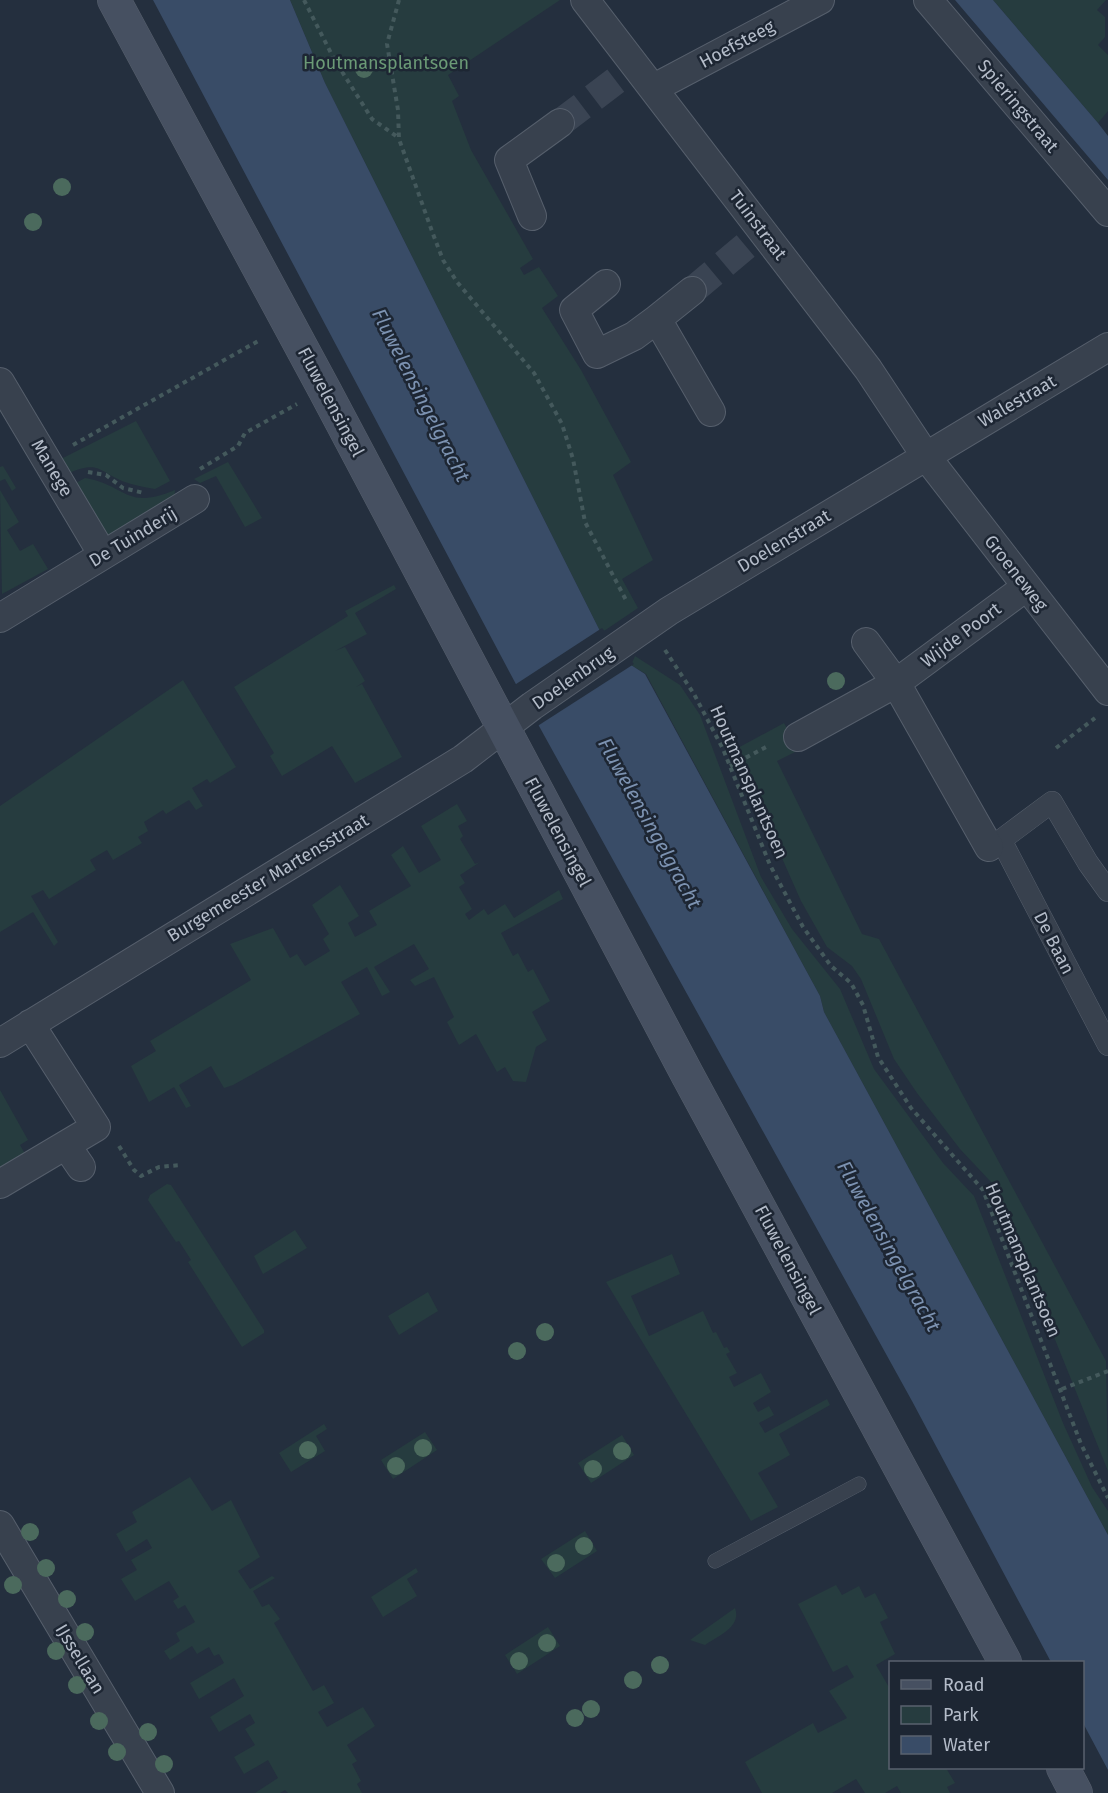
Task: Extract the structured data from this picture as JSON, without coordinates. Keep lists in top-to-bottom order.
{
  "streets": {
    "main road": ["Fluwelensingel"],
    "street": [
      "Hoefsteeg",
      "Spieringstraat",
      "Tuinstraat",
      "Walestraat",
      "Manege",
      "De Tuinderij",
      "Doelenstraat",
      "Groeneweg",
      "Wijde Poort",
      "Doelenbrug",
      "Burgemeester Martensstraat",
      "De Baan",
      "IJssellaan"
    ],
    "path": ["Houtmansplantsoen"]
  },
  "crossings": [
    ["Hoefsteeg", "Tuinstraat"],
    ["Tuinstraat", "Walestraat"],
    ["Tuinstraat", "Doelenstraat"],
    ["Tuinstraat", "Groeneweg"],
    ["Walestraat", "Doelenstraat"],
    ["Walestraat", "Groeneweg"],
    ["Fluwelensingel", "De Tuinderij"],
    ["Fluwelensingel", "Doelenbrug"],
    ["Fluwelensingel", "Burgemeester Martensstraat"],
    ["Manege", "De Tuinderij"],
    ["Doelenstraat", "Groeneweg"],
    ["Doelenstraat", "Doelenbrug"],
    ["Doelenstraat", "Houtmansplantsoen"],
    ["Groeneweg", "Wijde Poort"],
    ["Wijde Poort", "De Baan"],
    ["Doelenbrug", "Houtmansplantsoen"],
    ["Doelenbrug", "Burgemeester Martensstraat"]
  ],
  "water": ["Fluwelensingelgracht"],
  "parks": ["Houtmansplantsoen"],
  "legend": ["Road", "Park", "Water"]
}
